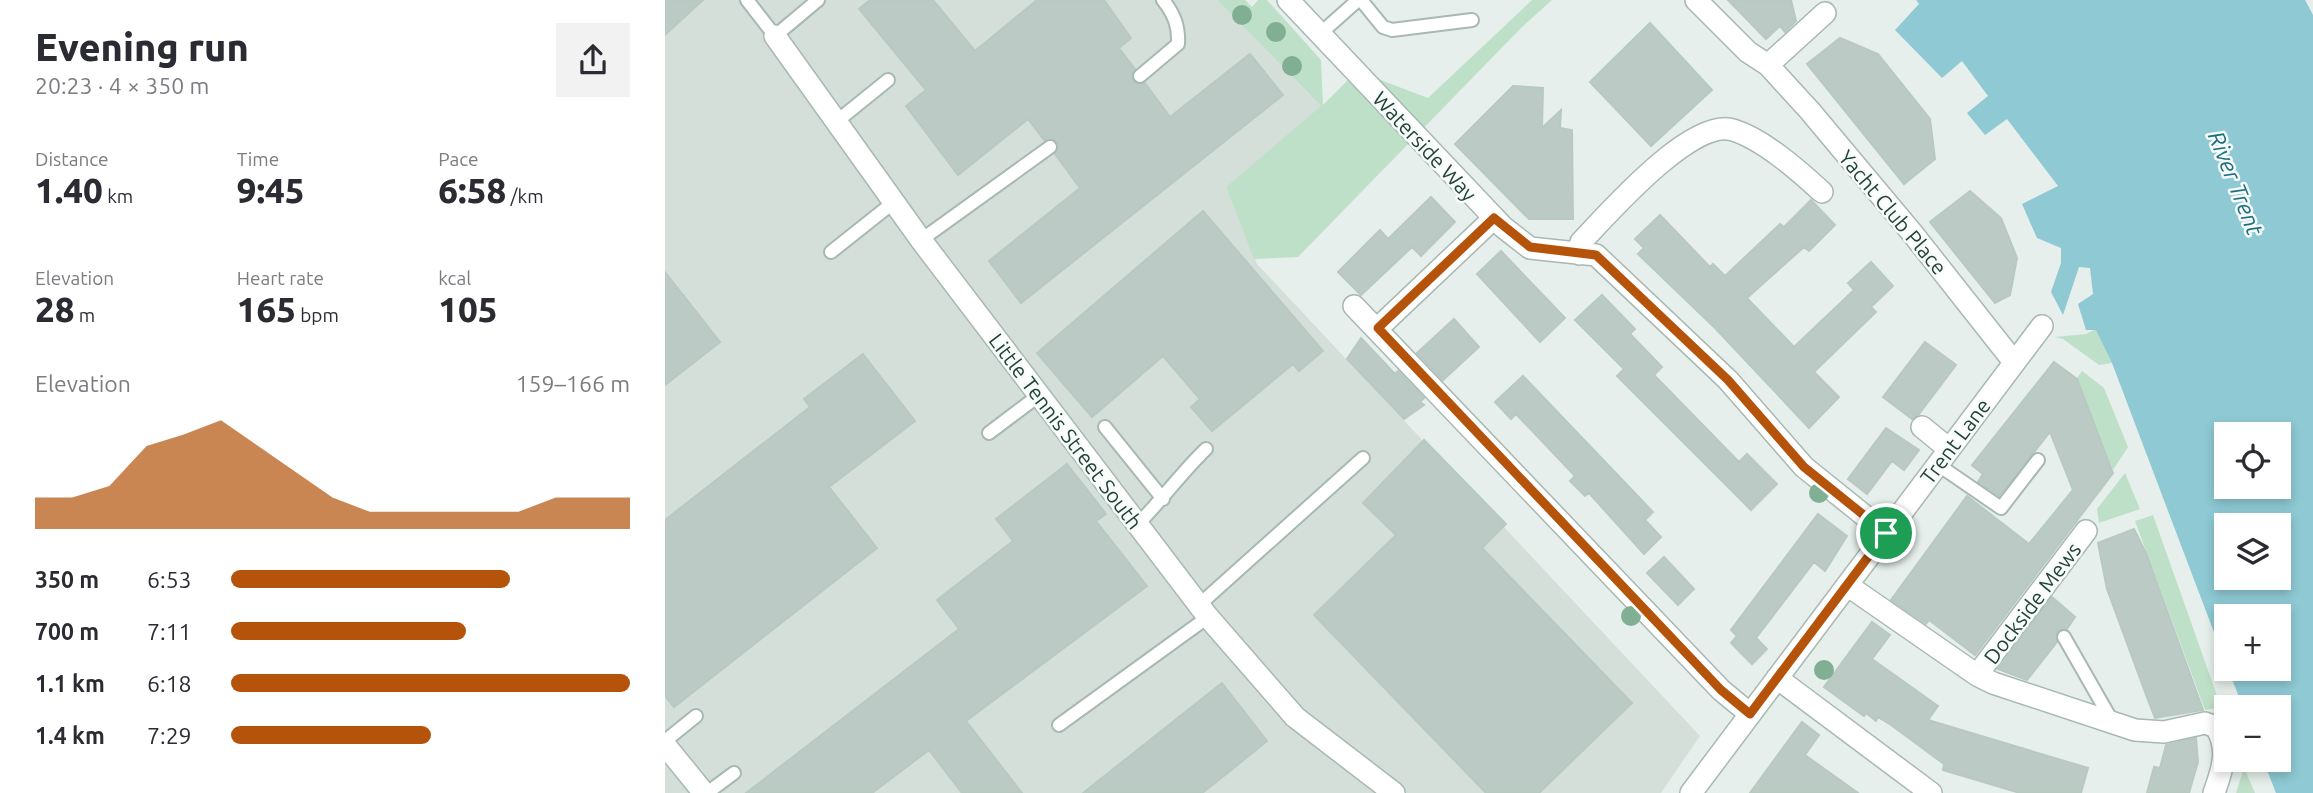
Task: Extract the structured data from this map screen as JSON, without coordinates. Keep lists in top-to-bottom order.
{
  "streets": {
    "street": [
      "Waterside Way",
      "Yacht Club Place",
      "Little Tennis Street South",
      "Trent Lane",
      "Dockside Mews"
    ]
  },
  "crossings": [
    ["Waterside Way", "Trent Lane"],
    ["Yacht Club Place", "Trent Lane"]
  ],
  "water": ["River Trent"],
  "page": {
    "heading": ["Evening run", "20:23 · 4 × 350 m"],
    "stats": [
      ["Distance", "1.40 km"],
      ["Time", "9:45"],
      ["Pace", "6:58 /km"],
      ["Elevation", "28 m"],
      ["Heart rate", "165 bpm"],
      ["kcal", "105"]
    ],
    "chart": ["Elevation", "159–166 m"],
    "map_buttons": ["+", "−"],
    "list": [
      {
        "name": "350 m",
        "note": "6:53"
      },
      {
        "name": "700 m",
        "note": "7:11"
      },
      {
        "name": "1.1 km",
        "note": "6:18"
      },
      {
        "name": "1.4 km",
        "note": "7:29"
      }
    ]
  }
}
